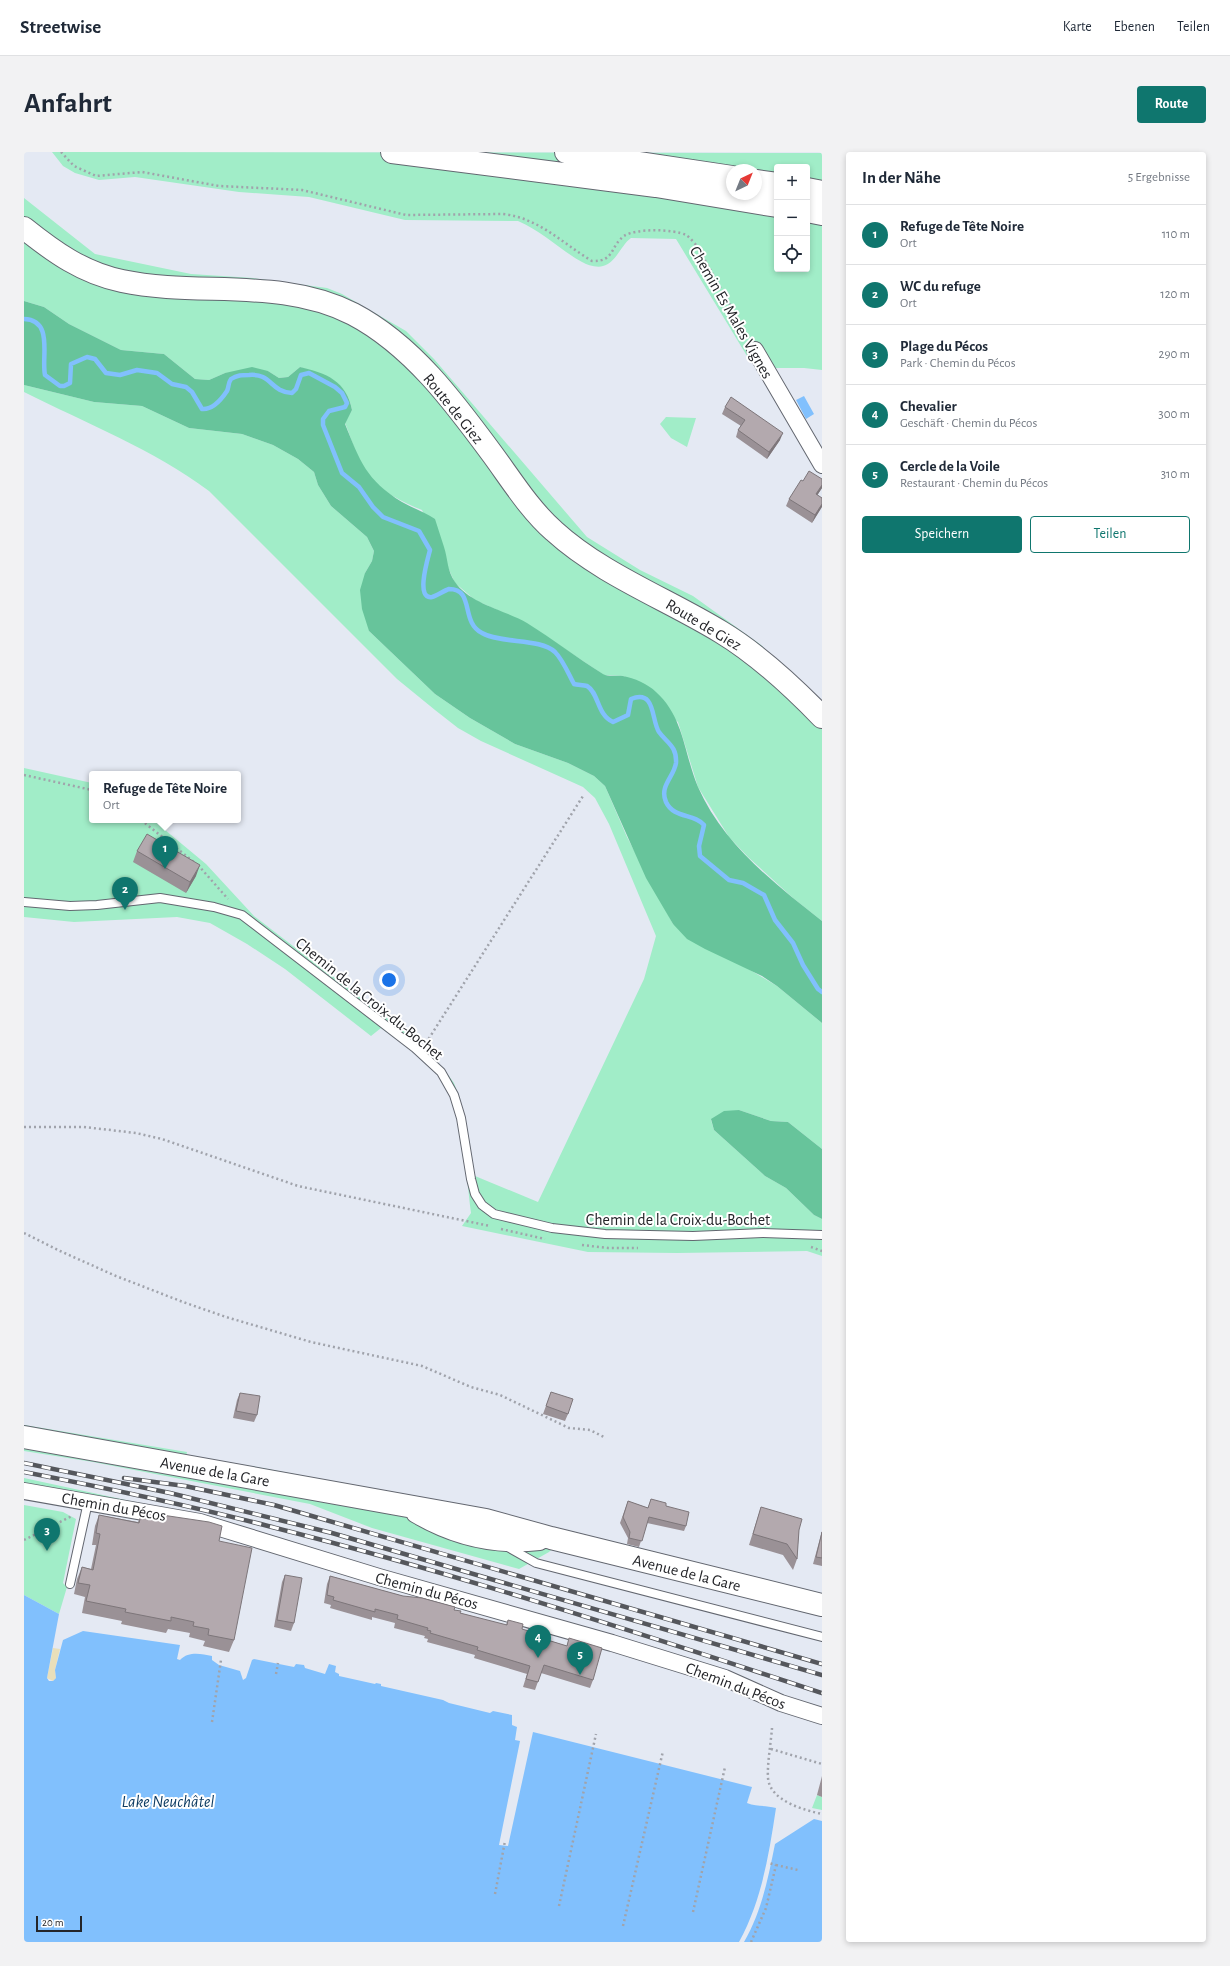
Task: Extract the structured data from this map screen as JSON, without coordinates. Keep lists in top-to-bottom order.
{
  "streets": {
    "main road": ["Route de Giez", "Avenue de la Gare"],
    "street": ["Chemin Es Males Vignes", "Chemin du Pécos"],
    "lane": ["Chemin de la Croix-du-Bochet"]
  },
  "water": ["Lake Neuchâtel"],
  "scale_bar": "20 m",
  "north": "top right",
  "page": {
    "header": "Streetwise",
    "nav": ["Karte", "Ebenen", "Teilen"],
    "buttons": [
      "Route",
      ["Speichern", "Teilen"]
    ],
    "title": "Anfahrt",
    "heading": ["In der Nähe", "5 Ergebnisse"],
    "map_buttons": ["+", "−"],
    "list": [
      {
        "mark": "1",
        "name": "Refuge de Tête Noire",
        "note": "Ort",
        "value": "110 m"
      },
      {
        "mark": "2",
        "name": "WC du refuge",
        "note": "Ort",
        "value": "120 m"
      },
      {
        "mark": "3",
        "name": "Plage du Pécos",
        "note": "Park · Chemin du Pécos",
        "value": "290 m"
      },
      {
        "mark": "4",
        "name": "Chevalier",
        "note": "Geschäft · Chemin du Pécos",
        "value": "300 m"
      },
      {
        "mark": "5",
        "name": "Cercle de la Voile",
        "note": "Restaurant · Chemin du Pécos",
        "value": "310 m"
      }
    ],
    "popup": ["Refuge de Tête Noire", "Ort"],
    "pins": [
      "1",
      "2",
      "3",
      "4",
      "5"
    ],
    "scale": "20 m"
  }
}
